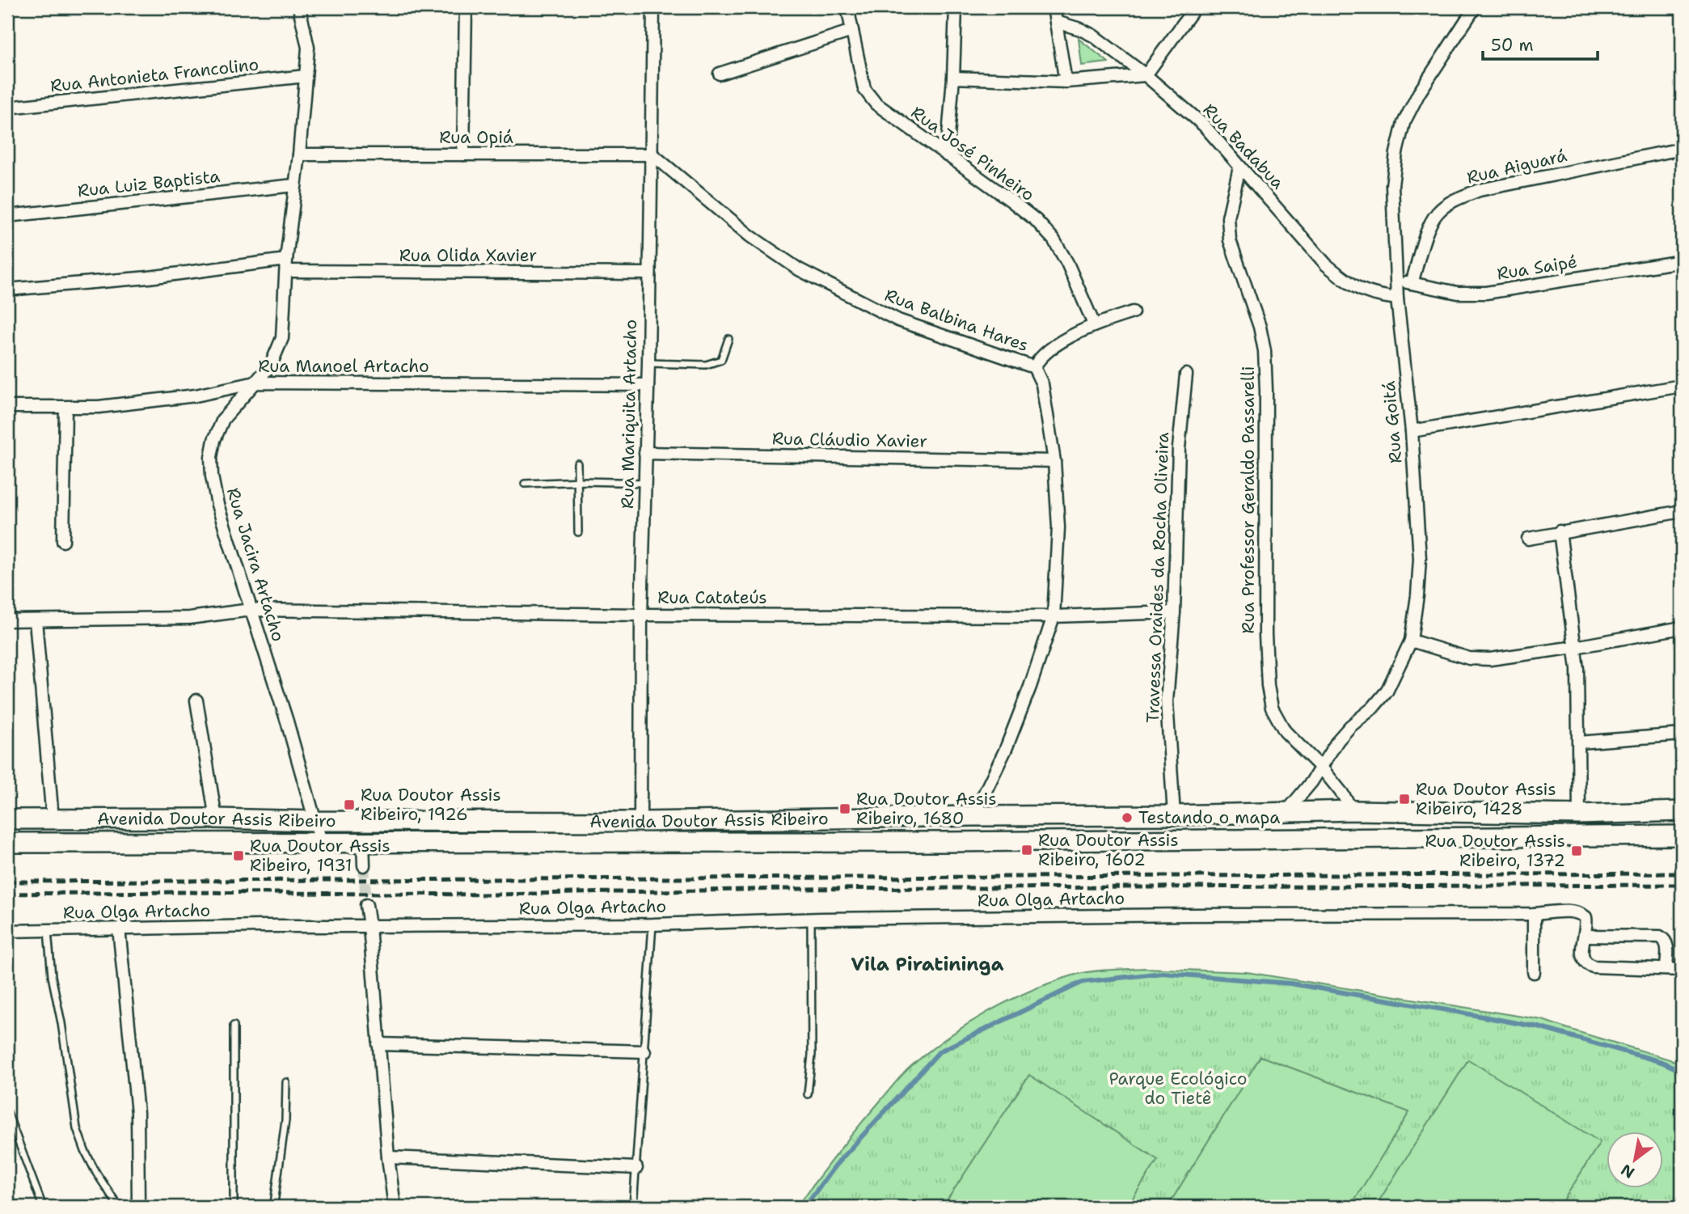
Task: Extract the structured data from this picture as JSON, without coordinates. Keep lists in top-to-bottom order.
{
  "streets": {
    "main road": ["Avenida Doutor Assis Ribeiro"],
    "street": [
      "Rua Antonieta Francolino",
      "Rua Opiá",
      "Rua Badabua",
      "Rua José Pinheiro",
      "Rua Aiguará",
      "Rua Luiz Baptista",
      "Rua Olida Xavier",
      "Rua Saipé",
      "Rua Balbina Hares",
      "Rua Manoel Artacho",
      "Rua Mariquita Artacho",
      "Rua Goitá",
      "Rua Cláudio Xavier",
      "Rua Professor Geraldo Passarelli",
      "Rua Jacira Artacho",
      "Travessa Oraides da Rocha Oliveira",
      "Rua Catateús",
      "Rua Olga Artacho"
    ]
  },
  "crossings": [
    ["Rua Antonieta Francolino", "Rua Jacira Artacho"],
    ["Rua Opiá", "Rua Balbina Hares"],
    ["Rua Opiá", "Rua Mariquita Artacho"],
    ["Rua Opiá", "Rua Jacira Artacho"],
    ["Rua Badabua", "Rua Goitá"],
    ["Rua Badabua", "Rua Professor Geraldo Passarelli"],
    ["Rua Aiguará", "Rua Saipé"],
    ["Rua Luiz Baptista", "Rua Jacira Artacho"],
    ["Rua Olida Xavier", "Rua Mariquita Artacho"],
    ["Rua Olida Xavier", "Rua Jacira Artacho"],
    ["Rua Saipé", "Rua Goitá"],
    ["Rua Balbina Hares", "Rua Mariquita Artacho"],
    ["Rua Balbina Hares", "Rua Cláudio Xavier"],
    ["Rua Balbina Hares", "Rua Catateús"],
    ["Rua Balbina Hares", "Avenida Doutor Assis Ribeiro"],
    ["Rua Manoel Artacho", "Rua Mariquita Artacho"],
    ["Rua Manoel Artacho", "Rua Jacira Artacho"],
    ["Rua Mariquita Artacho", "Rua Cláudio Xavier"],
    ["Rua Mariquita Artacho", "Rua Catateús"],
    ["Rua Mariquita Artacho", "Avenida Doutor Assis Ribeiro"],
    ["Rua Goitá", "Rua Professor Geraldo Passarelli"],
    ["Rua Goitá", "Avenida Doutor Assis Ribeiro"],
    ["Rua Professor Geraldo Passarelli", "Avenida Doutor Assis Ribeiro"],
    ["Rua Jacira Artacho", "Rua Catateús"],
    ["Rua Jacira Artacho", "Avenida Doutor Assis Ribeiro"],
    ["Travessa Oraides da Rocha Oliveira", "Rua Catateús"],
    ["Travessa Oraides da Rocha Oliveira", "Avenida Doutor Assis Ribeiro"]
  ],
  "districts": ["Vila Piratininga"],
  "parks": ["Parque Ecológico do Tietê"],
  "places": {
    "transit": [
      "Rua Doutor Assis Ribeiro, 1428",
      "Rua Doutor Assis Ribeiro, 1926",
      "Rua Doutor Assis Ribeiro, 1680",
      "Rua Doutor Assis Ribeiro, 1602",
      "Rua Doutor Assis Ribeiro, 1372",
      "Rua Doutor Assis Ribeiro, 1931"
    ],
    "other": ["Testando o mapa"]
  },
  "scale_bar": "50 m",
  "north": "bottom left"
}
